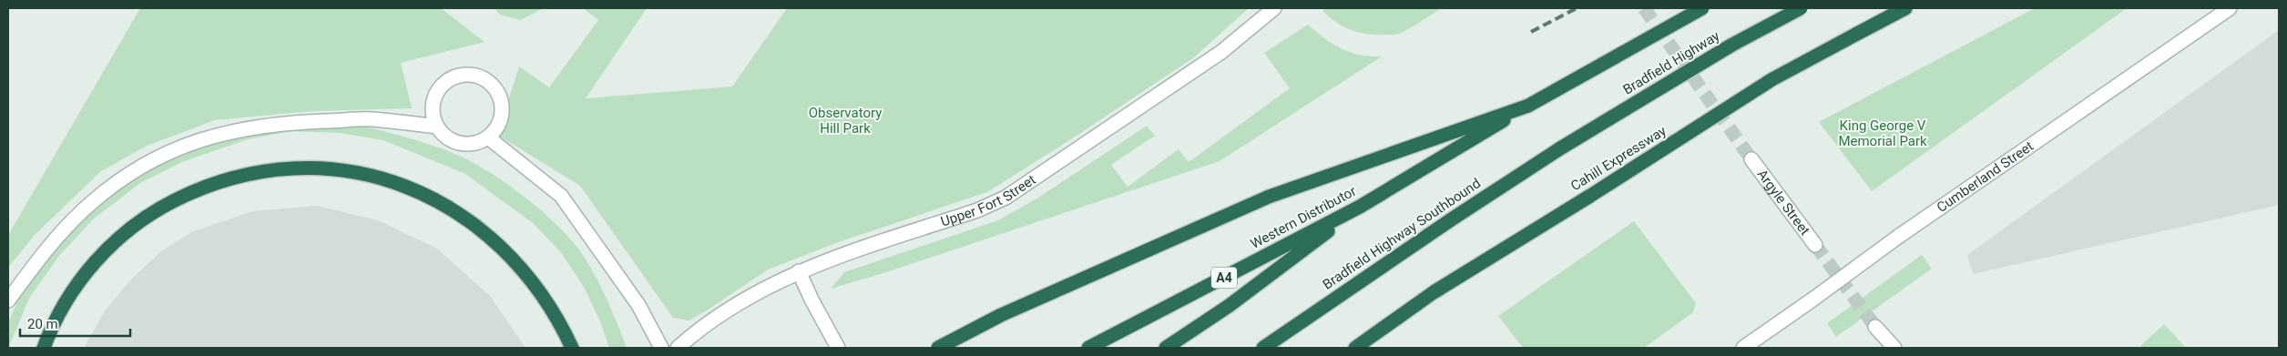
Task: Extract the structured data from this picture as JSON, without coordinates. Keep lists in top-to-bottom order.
{
  "streets": {
    "highway": [
      "Bradfield Highway",
      "Cahill Expressway",
      "Western Distributor",
      "Bradfield Highway Southbound",
      "A4"
    ],
    "street": ["Cumberland Street", "Upper Fort Street", "Argyle Street"]
  },
  "crossings": [
    ["Bradfield Highway", "Bradfield Highway Southbound"]
  ],
  "parks": ["Observatory Hill Park", "King George V Memorial Park"],
  "scale_bar": "20 m"
}
